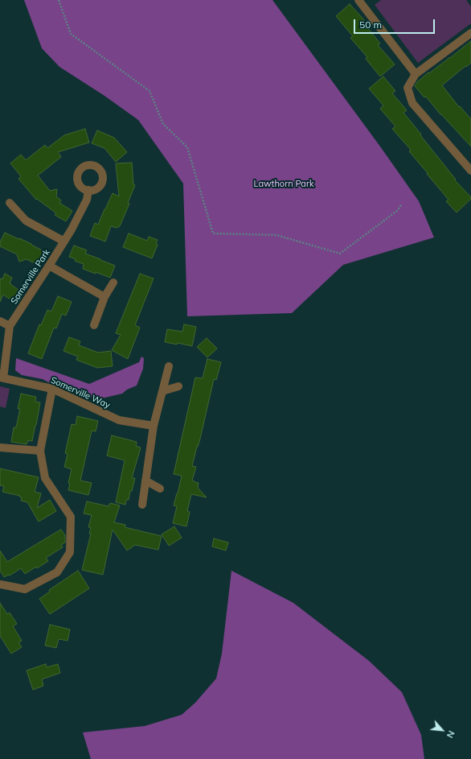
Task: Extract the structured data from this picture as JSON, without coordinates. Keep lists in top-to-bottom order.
{
  "streets": {
    "street": ["Somerville Park", "Somerville Way"]
  },
  "crossings": [
    ["Somerville Park", "Somerville Way"]
  ],
  "parks": ["Lawthorn Park"],
  "scale_bar": "50 m",
  "north": "bottom right"
}
